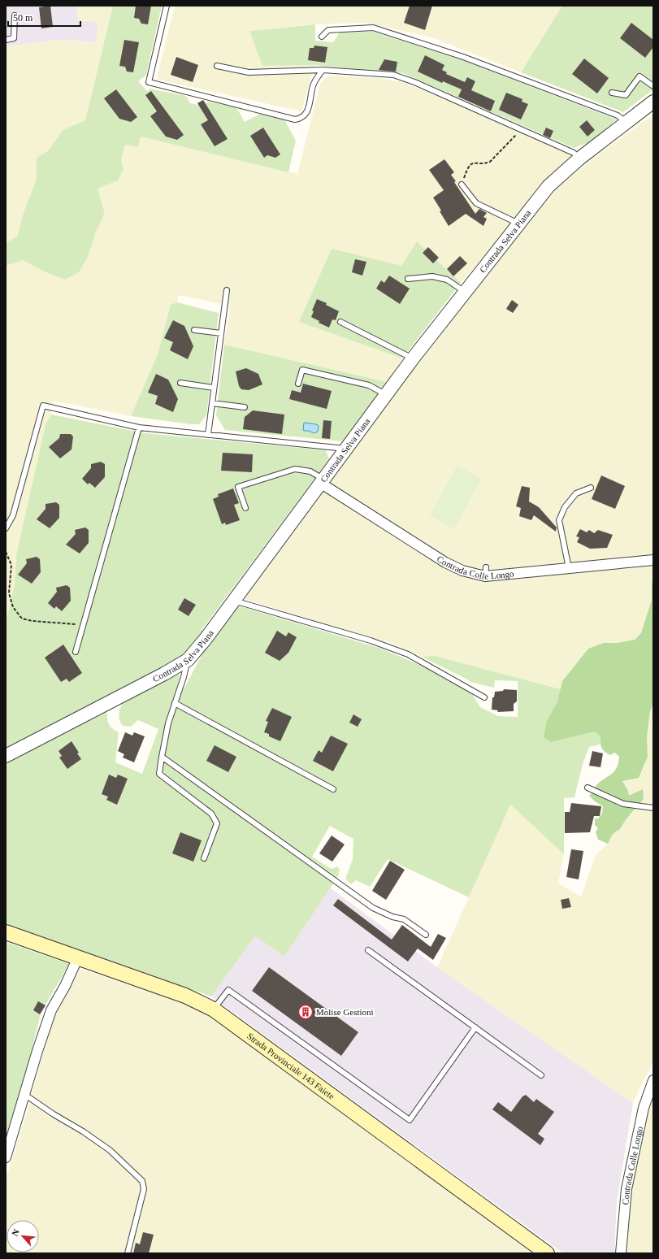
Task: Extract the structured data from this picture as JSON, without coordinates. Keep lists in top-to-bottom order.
{
  "streets": {
    "main road": ["Strada Provinciale 143 Faiete"],
    "street": ["Contrada Selva Piana", "Contrada Colle Longo"]
  },
  "crossings": [
    ["Contrada Selva Piana", "Contrada Colle Longo"]
  ],
  "places": {
    "building": ["Molise Gestioni"]
  },
  "scale_bar": "50 m",
  "north": "top left"
}
